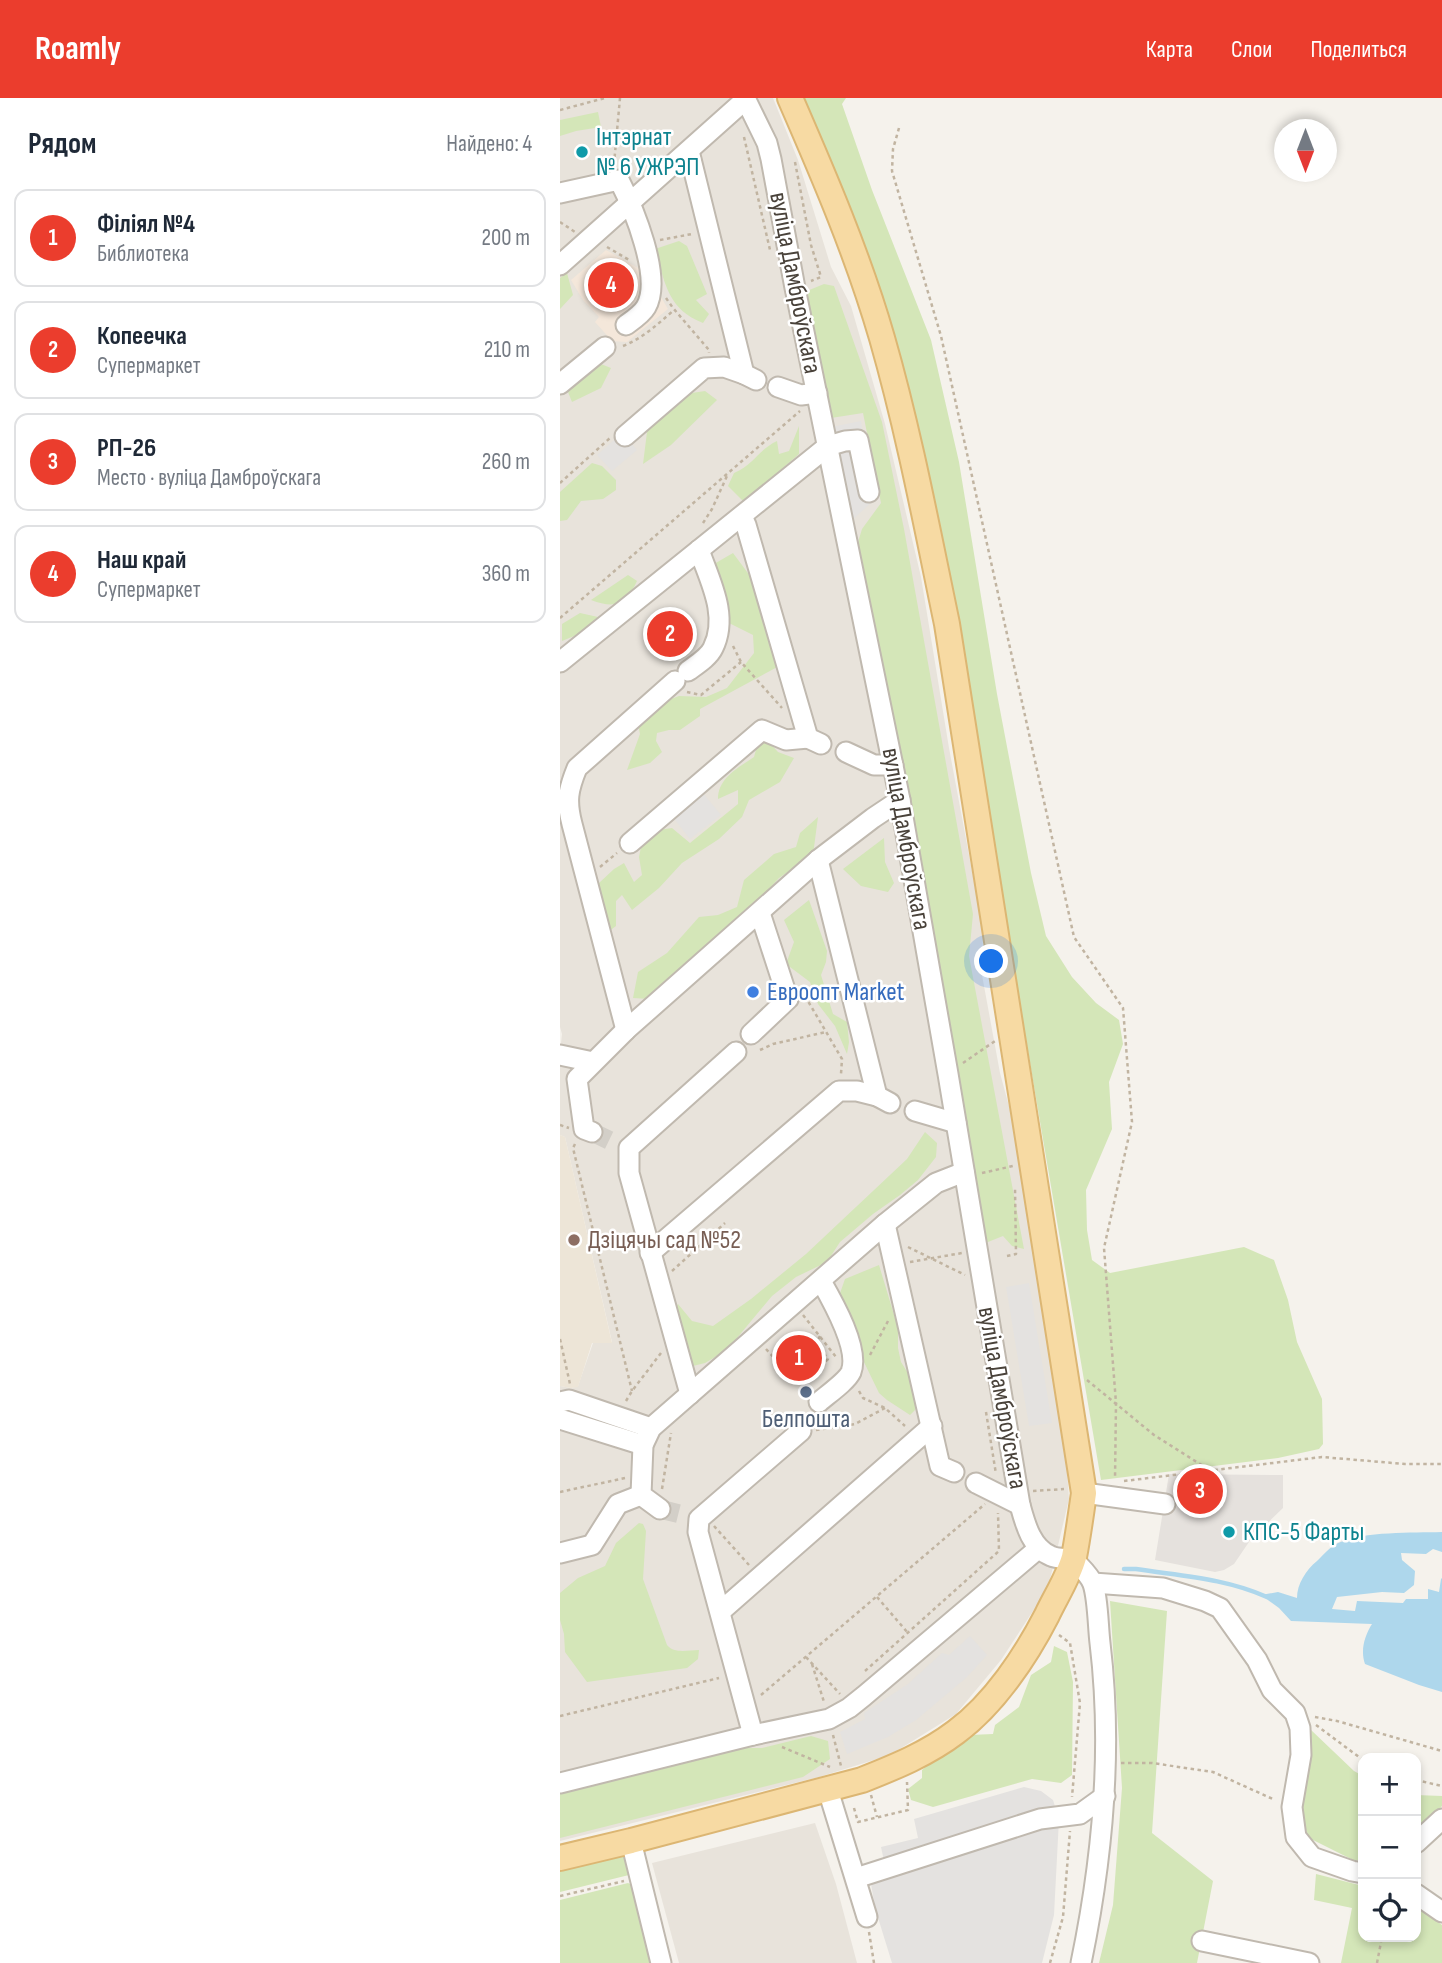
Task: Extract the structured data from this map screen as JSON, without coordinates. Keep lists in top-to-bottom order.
{
  "streets": {
    "main road": ["вуліца Дамброўскага"]
  },
  "places": [
    "Інтэрнат № 6 УЖРЭП",
    "Евроопт Market",
    "Дзіцячы сад №52",
    "Белпошта",
    "КПС-5 Фарты"
  ],
  "north": "bottom",
  "page": {
    "header": "Roamly",
    "nav": ["Карта", "Слои", "Поделиться"],
    "heading": ["Рядом", "Найдено: 4"],
    "list": [
      {
        "mark": "1",
        "name": "Філіял №4",
        "note": "Библиотека",
        "value": "200 m"
      },
      {
        "mark": "2",
        "name": "Копеечка",
        "note": "Супермаркет",
        "value": "210 m"
      },
      {
        "mark": "3",
        "name": "РП-26",
        "note": "Место · вуліца Дамброўскага",
        "value": "260 m"
      },
      {
        "mark": "4",
        "name": "Наш край",
        "note": "Супермаркет",
        "value": "360 m"
      }
    ],
    "pins": [
      "4",
      "2",
      "1",
      "3"
    ],
    "map_buttons": ["+", "−"]
  }
}
